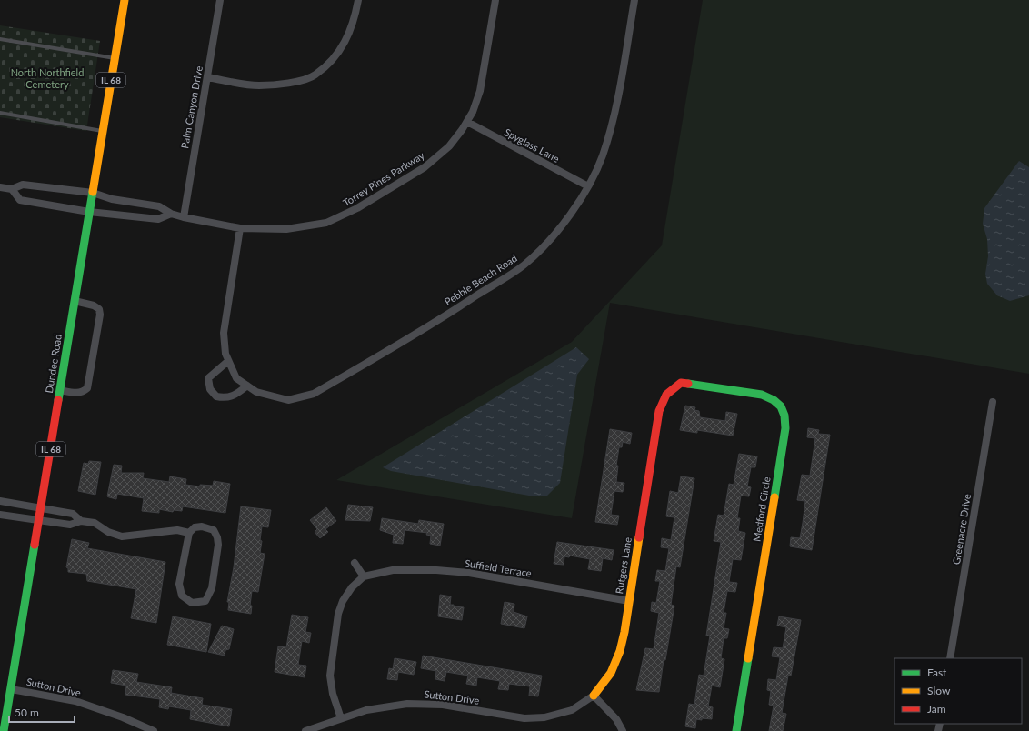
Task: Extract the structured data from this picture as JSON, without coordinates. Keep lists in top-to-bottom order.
{
  "streets": {
    "street": [
      "IL 68",
      "Palm Canyon Drive",
      "Spyglass Lane",
      "Torrey Pines Parkway",
      "Pebble Beach Road",
      "Dundee Road",
      "Medford Circle",
      "Greenacre Drive",
      "Rutgers Lane",
      "Suffield Terrace",
      "Sutton Drive"
    ]
  },
  "crossings": [
    ["Palm Canyon Drive", "Torrey Pines Parkway"],
    ["Spyglass Lane", "Torrey Pines Parkway"],
    ["Spyglass Lane", "Pebble Beach Road"],
    ["Torrey Pines Parkway", "Pebble Beach Road"],
    ["Torrey Pines Parkway", "Dundee Road"],
    ["Dundee Road", "Sutton Drive"],
    ["Medford Circle", "Rutgers Lane"],
    ["Rutgers Lane", "Suffield Terrace"],
    ["Rutgers Lane", "Sutton Drive"]
  ],
  "parks": ["North Northfield Cemetery"],
  "legend": ["Fast", "Slow", "Jam"],
  "scale_bar": "50 m"
}
